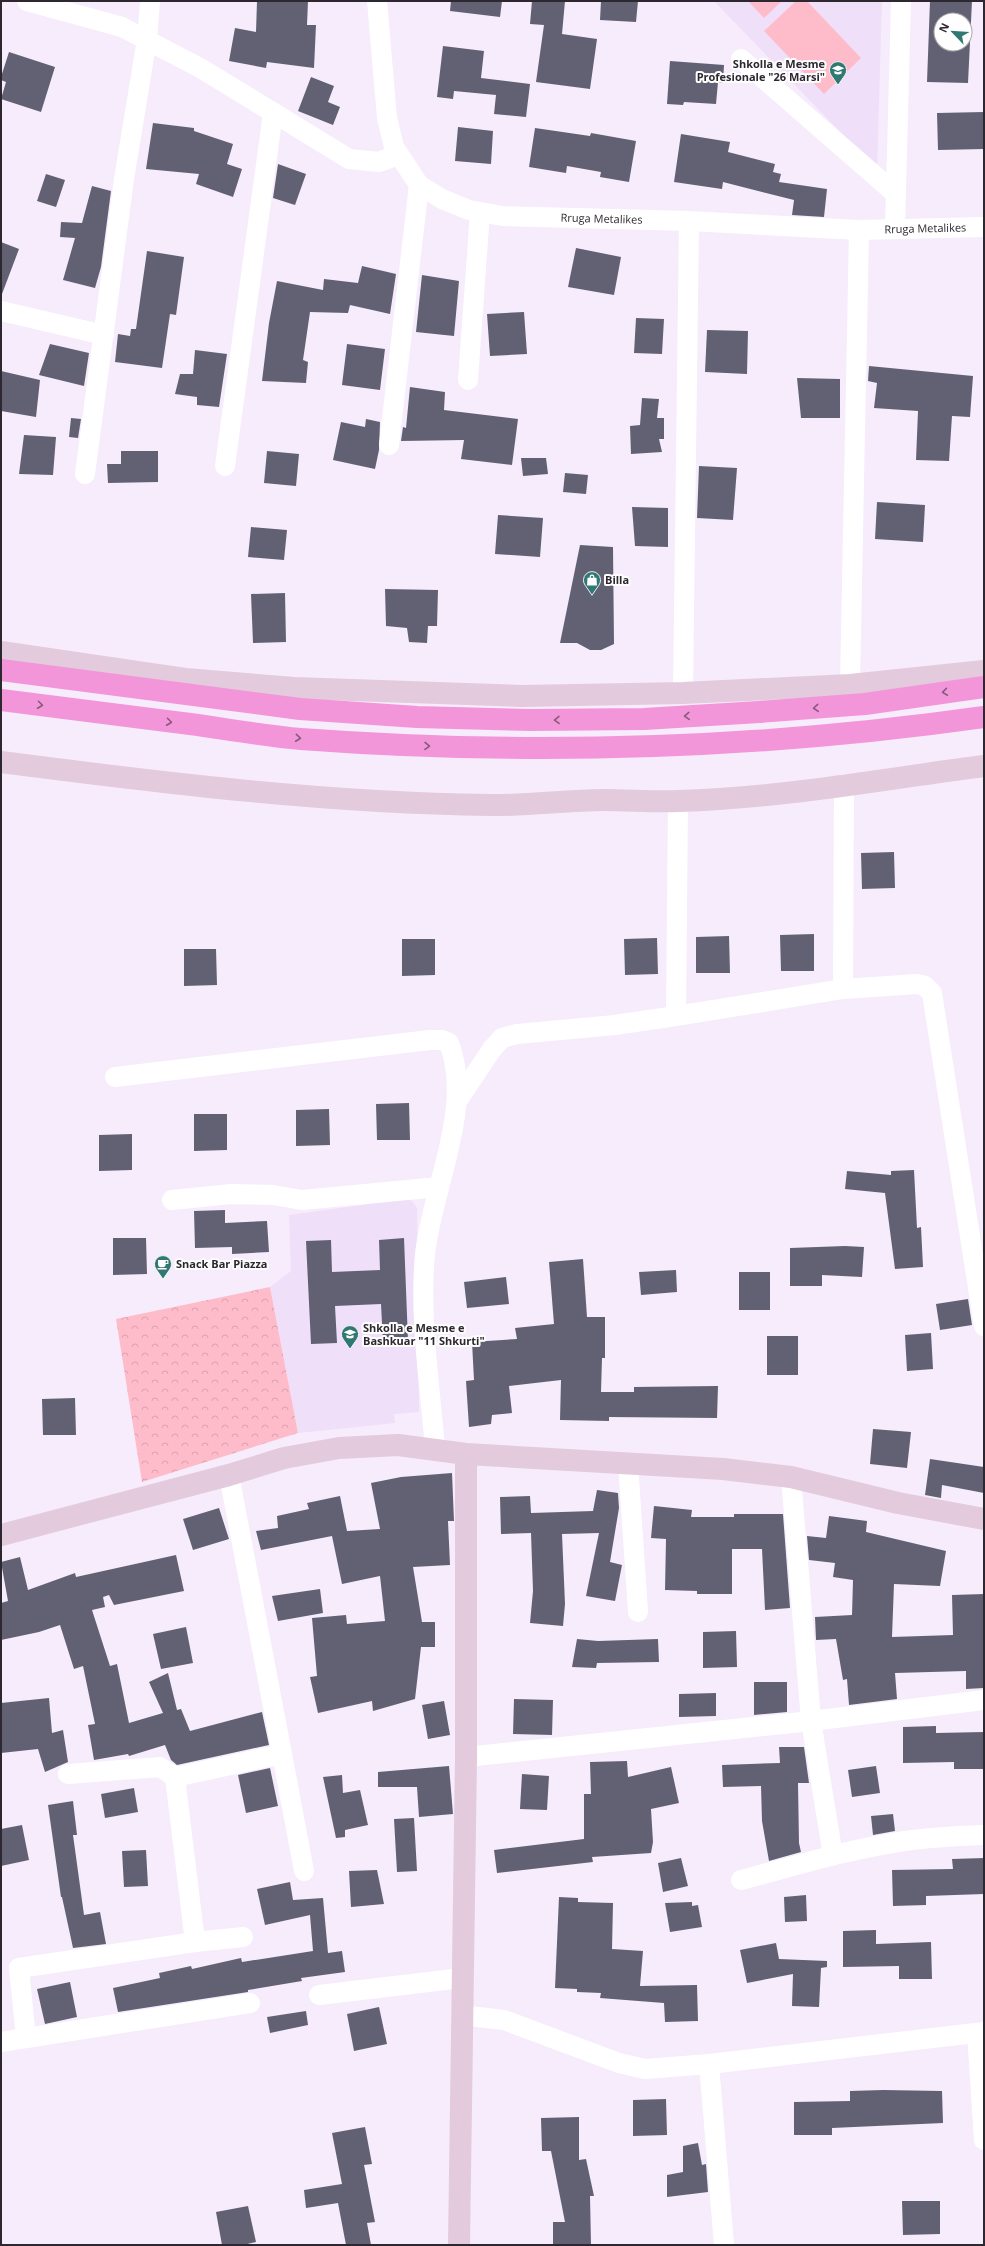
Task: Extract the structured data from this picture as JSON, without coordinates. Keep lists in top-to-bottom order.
{
  "streets": {
    "street": ["Rruga Metalikes"]
  },
  "places": {
    "school or university": ["Shkolla e Mesme Profesionale \"26 Marsi\"", "Shkolla e Mesme e Bashkuar \"11 Shkurti\""],
    "shop": ["Billa"],
    "cafe": ["Snack Bar Piazza"]
  },
  "north": "top left"
}
